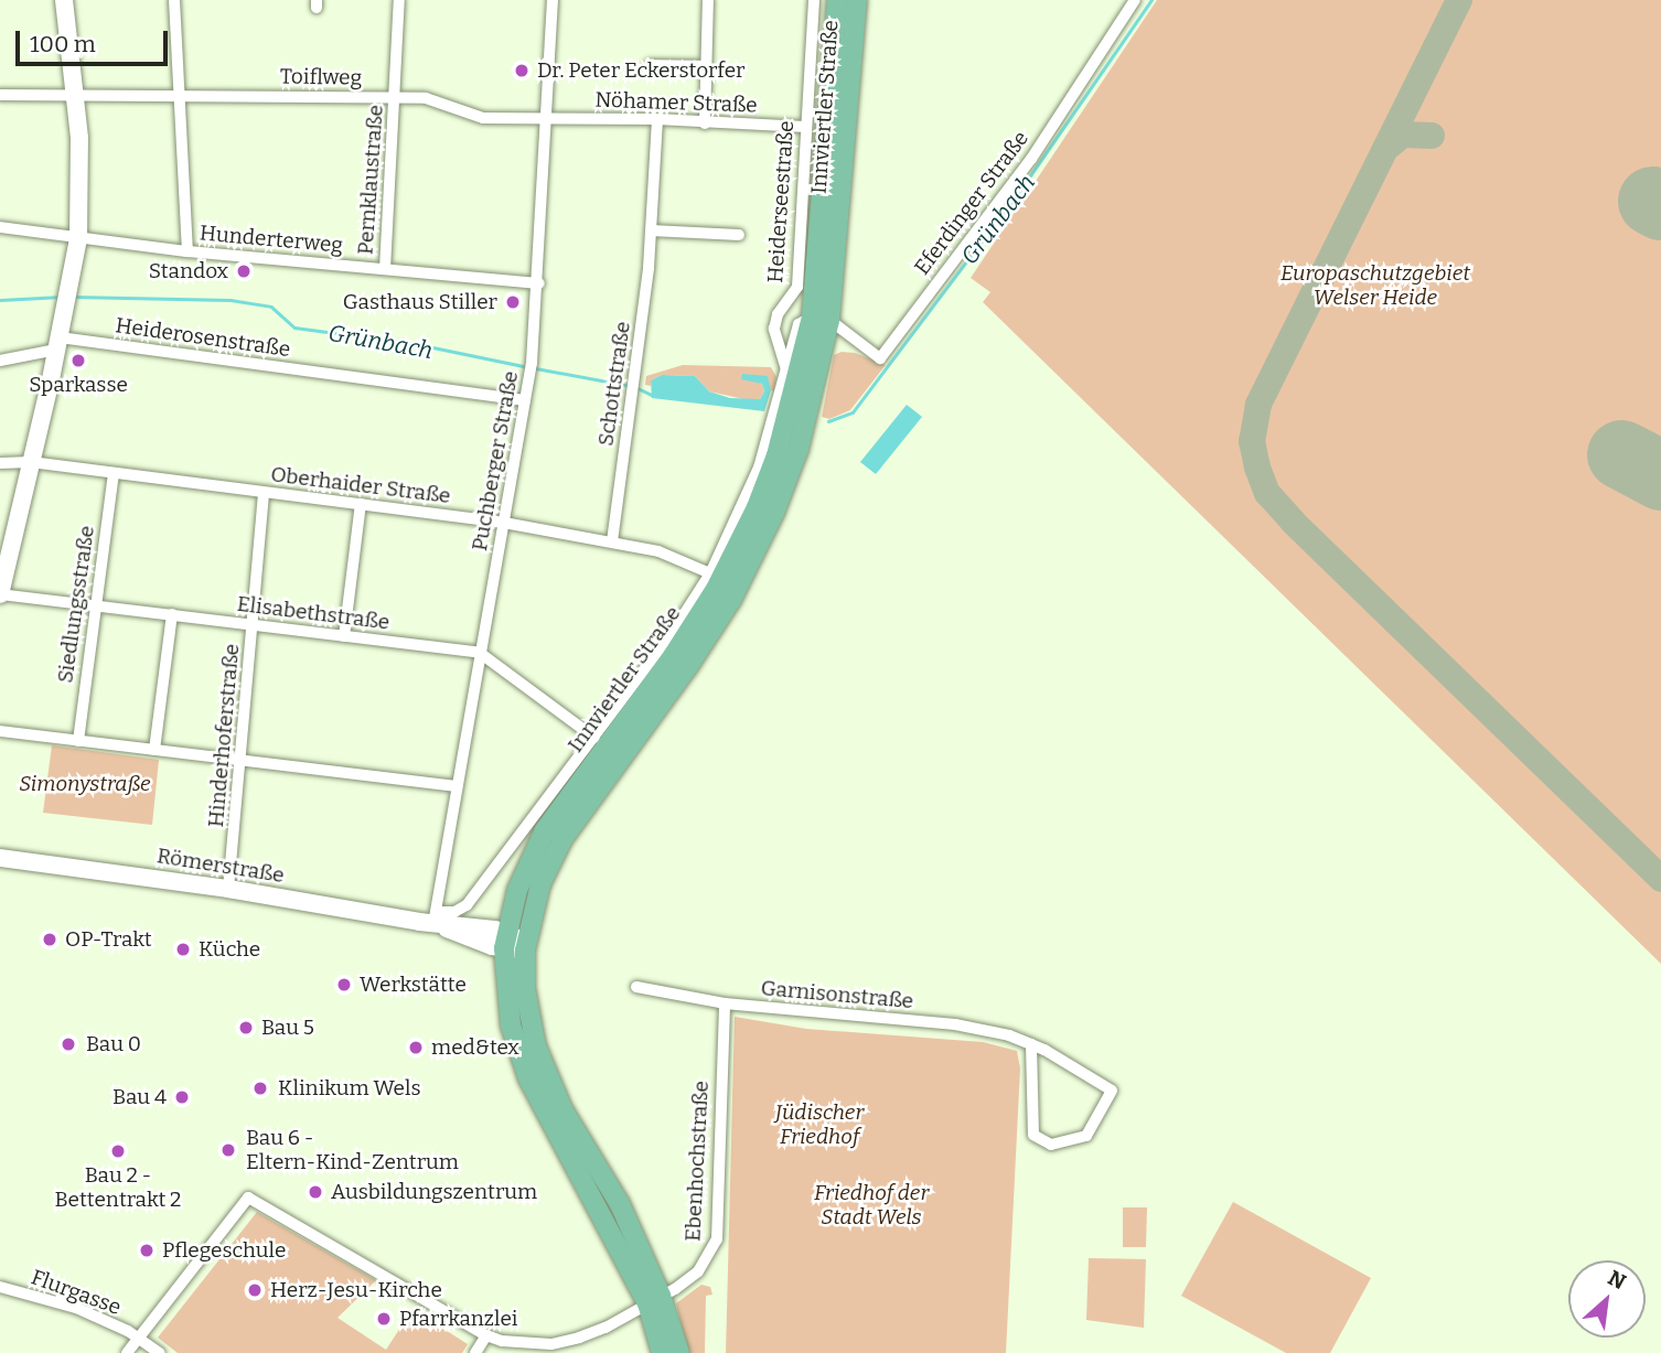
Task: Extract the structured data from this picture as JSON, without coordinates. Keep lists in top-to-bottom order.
{
  "streets": {
    "main road": ["Innviertler Straße", "Römerstraße"],
    "street": [
      "Toiflweg",
      "Nöhamer Straße",
      "Pernklaustraße",
      "Heiderseestraße",
      "Eferdinger Straße",
      "Hunderterweg",
      "Heiderosenstraße",
      "Schottstraße",
      "Puchberger Straße",
      "Oberhaider Straße",
      "Siedlungsstraße",
      "Elisabethstraße",
      "Hinderhoferstraße",
      "Garnisonstraße",
      "Ebenhochstraße",
      "Flurgasse"
    ]
  },
  "crossings": [
    ["Toiflweg", "Nöhamer Straße"],
    ["Toiflweg", "Pernklaustraße"],
    ["Toiflweg", "Puchberger Straße"],
    ["Nöhamer Straße", "Heiderseestraße"],
    ["Nöhamer Straße", "Schottstraße"],
    ["Nöhamer Straße", "Puchberger Straße"],
    ["Innviertler Straße", "Eferdinger Straße"],
    ["Innviertler Straße", "Römerstraße"],
    ["Innviertler Straße", "Ebenhochstraße"],
    ["Pernklaustraße", "Hunderterweg"],
    ["Hunderterweg", "Puchberger Straße"],
    ["Heiderosenstraße", "Puchberger Straße"],
    ["Schottstraße", "Oberhaider Straße"],
    ["Puchberger Straße", "Oberhaider Straße"],
    ["Puchberger Straße", "Elisabethstraße"],
    ["Puchberger Straße", "Römerstraße"],
    ["Oberhaider Straße", "Siedlungsstraße"],
    ["Oberhaider Straße", "Hinderhoferstraße"],
    ["Siedlungsstraße", "Elisabethstraße"],
    ["Elisabethstraße", "Hinderhoferstraße"],
    ["Hinderhoferstraße", "Römerstraße"],
    ["Garnisonstraße", "Ebenhochstraße"],
    ["Ebenhochstraße", "Flurgasse"]
  ],
  "water": ["Grünbach"],
  "parks": [
    "Europaschutzgebiet Welser Heide",
    "Simonystraße",
    "Jüdischer Friedhof",
    "Friedhof der Stadt Wels"
  ],
  "places": [
    "Dr. Peter Eckerstorfer",
    "Standox",
    "Gasthaus Stiller",
    "Sparkasse",
    "OP-Trakt",
    "Küche",
    "Werkstätte",
    "Bau 5",
    "Bau 0",
    "med&tex",
    "Klinikum Wels",
    "Bau 4",
    "Bau 6 - Eltern-Kind-Zentrum",
    "Bau 2 - Bettentrakt 2",
    "Ausbildungszentrum",
    "Pflegeschule",
    "Herz-Jesu-Kirche",
    "Pfarrkanzlei"
  ],
  "scale_bar": "100 m",
  "north": "top right"
}
